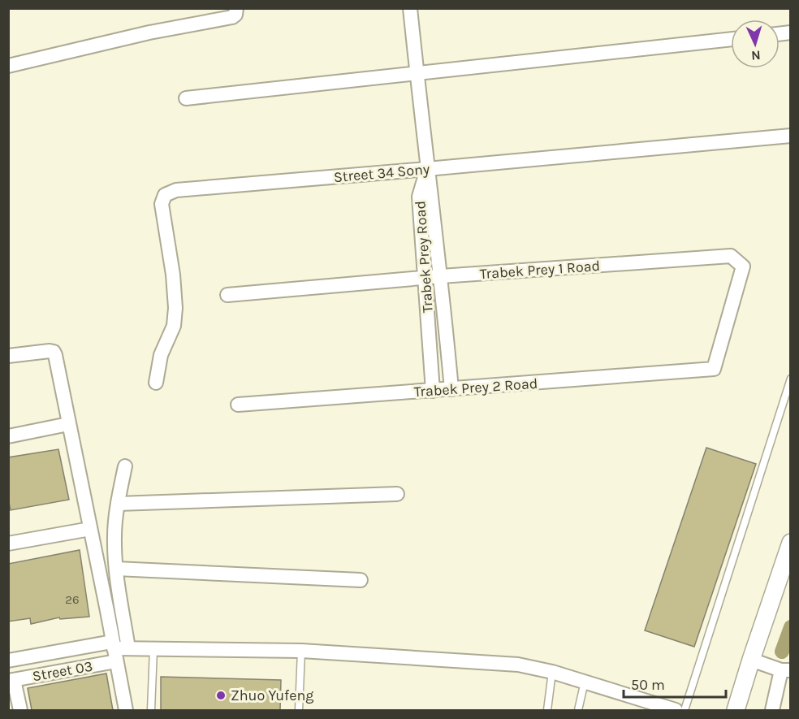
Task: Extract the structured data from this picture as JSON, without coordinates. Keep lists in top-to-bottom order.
{
  "streets": {
    "street": [
      "Street 34 Sony",
      "Trabek Prey Road",
      "Trabek Prey 1 Road",
      "Trabek Prey 2 Road",
      "Street 03"
    ]
  },
  "crossings": [
    ["Street 34 Sony", "Trabek Prey Road"],
    ["Trabek Prey Road", "Trabek Prey 1 Road"],
    ["Trabek Prey Road", "Trabek Prey 2 Road"],
    ["Trabek Prey 1 Road", "Trabek Prey 2 Road"]
  ],
  "places": ["Zhuo Yufeng"],
  "house_numbers": ["26"],
  "scale_bar": "50 m",
  "north": "bottom"
}
